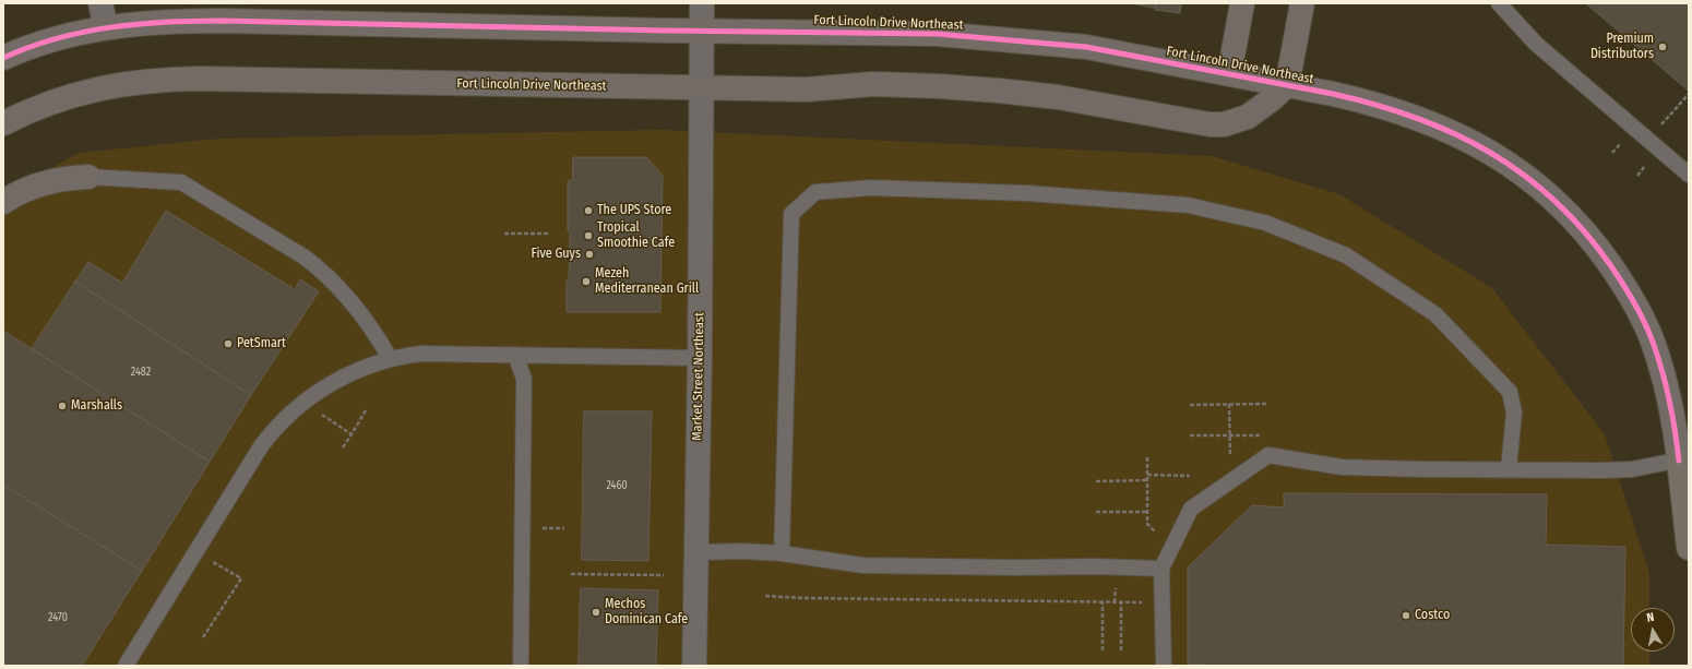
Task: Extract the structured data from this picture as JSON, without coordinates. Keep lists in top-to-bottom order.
{
  "streets": {
    "street": ["Fort Lincoln Drive Northeast", "Market Street Northeast"]
  },
  "crossings": [
    ["Fort Lincoln Drive Northeast", "Market Street Northeast"]
  ],
  "places": [
    "Premium Distributors",
    "The UPS Store",
    "Tropical Smoothie Cafe",
    "Five Guys",
    "Mezeh Mediterranean Grill",
    "PetSmart",
    "Marshalls",
    "Mechos Dominican Cafe",
    "Costco"
  ],
  "house_numbers": ["2482", "2460", "2470"],
  "north": "top"
}
